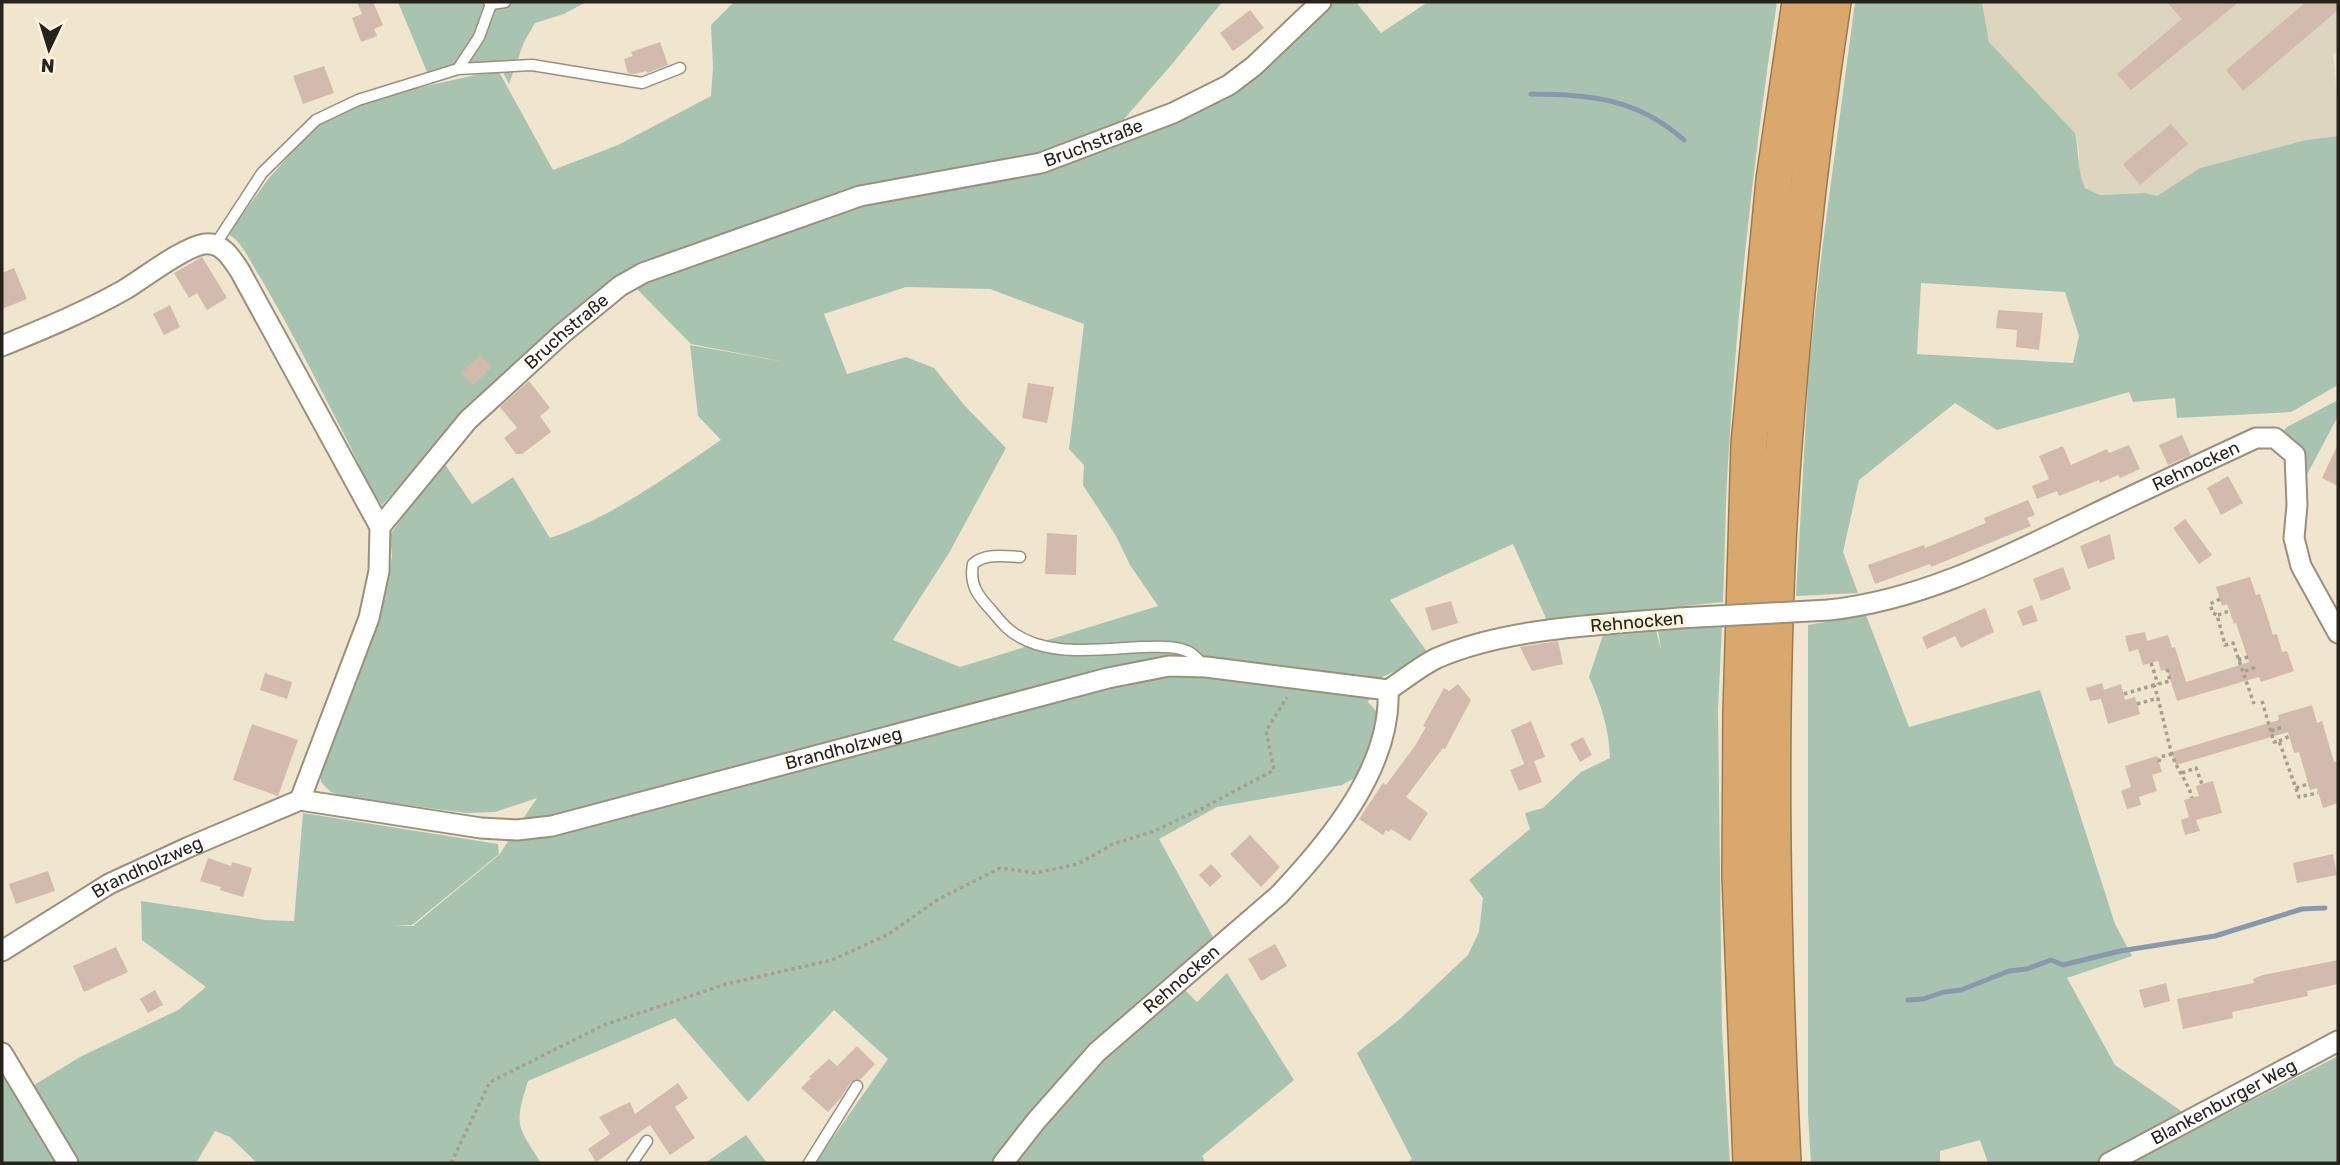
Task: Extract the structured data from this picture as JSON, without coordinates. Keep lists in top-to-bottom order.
{
  "streets": {
    "street": [
      "Bruchstraße",
      "Rehnocken",
      "Brandholzweg",
      "Blankenburger Weg"
    ]
  },
  "crossings": [
    ["Rehnocken", "Brandholzweg"]
  ],
  "north": "bottom"
}
